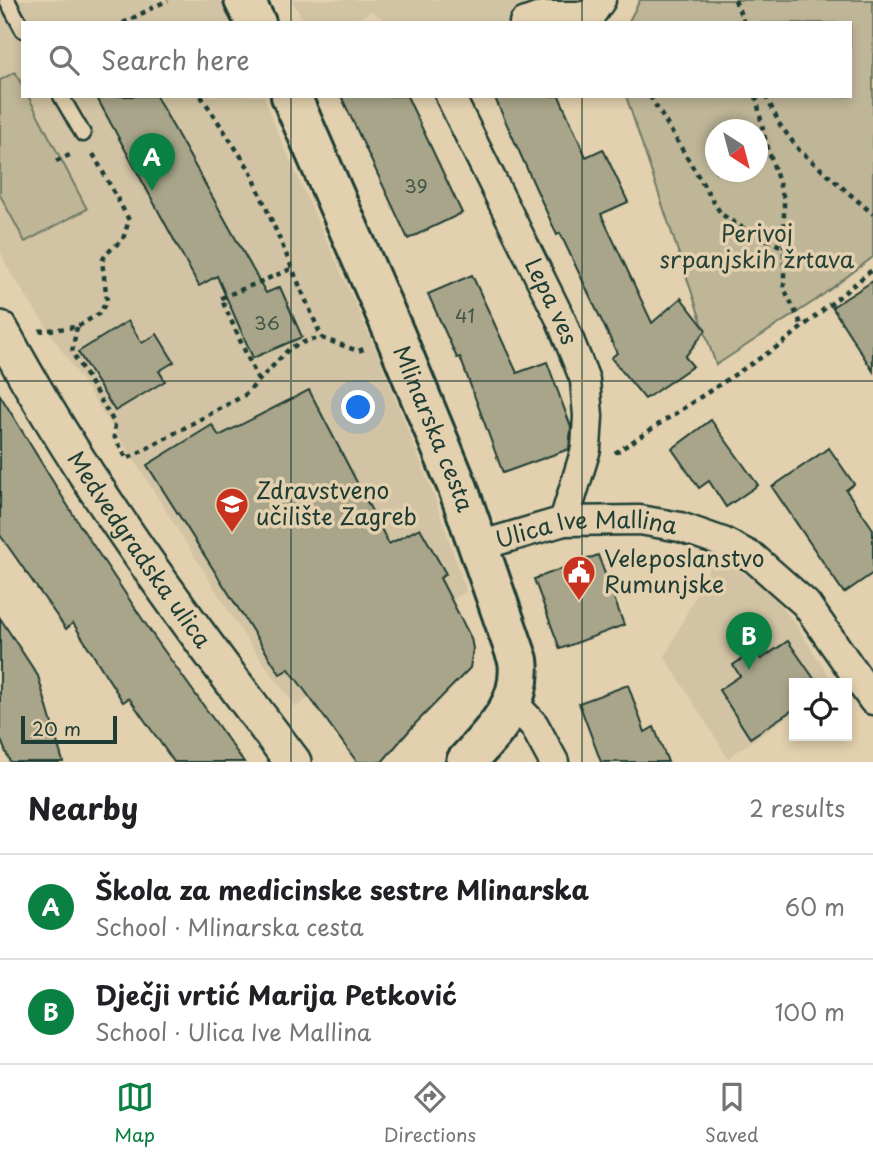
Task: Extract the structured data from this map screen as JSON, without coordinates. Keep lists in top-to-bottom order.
{
  "streets": {
    "main road": ["Mlinarska cesta"],
    "street": ["Lepa ves", "Ulica Ive Mallina", "Medvedgradska ulica"]
  },
  "crossings": [
    ["Lepa ves", "Ulica Ive Mallina"],
    ["Mlinarska cesta", "Ulica Ive Mallina"]
  ],
  "parks": ["Perivoj srpanjskih žrtava"],
  "places": {
    "school or university": ["Zdravstveno učilište Zagreb"],
    "public building": ["Veleposlanstvo Rumunjske"]
  },
  "house_numbers": ["39", "41", "36"],
  "scale_bar": "20 m",
  "north": "bottom right",
  "page": {
    "search": "Search here",
    "pins": ["A", "B"],
    "scale": "20 m",
    "heading": ["Nearby", "2 results"],
    "list": [
      {
        "mark": "A",
        "name": "Škola za medicinske sestre Mlinarska",
        "note": "School · Mlinarska cesta",
        "value": "60 m"
      },
      {
        "mark": "B",
        "name": "Dječji vrtić Marija Petković",
        "note": "School · Ulica Ive Mallina",
        "value": "100 m"
      }
    ],
    "nav": ["Map", "Directions", "Saved"]
  }
}
